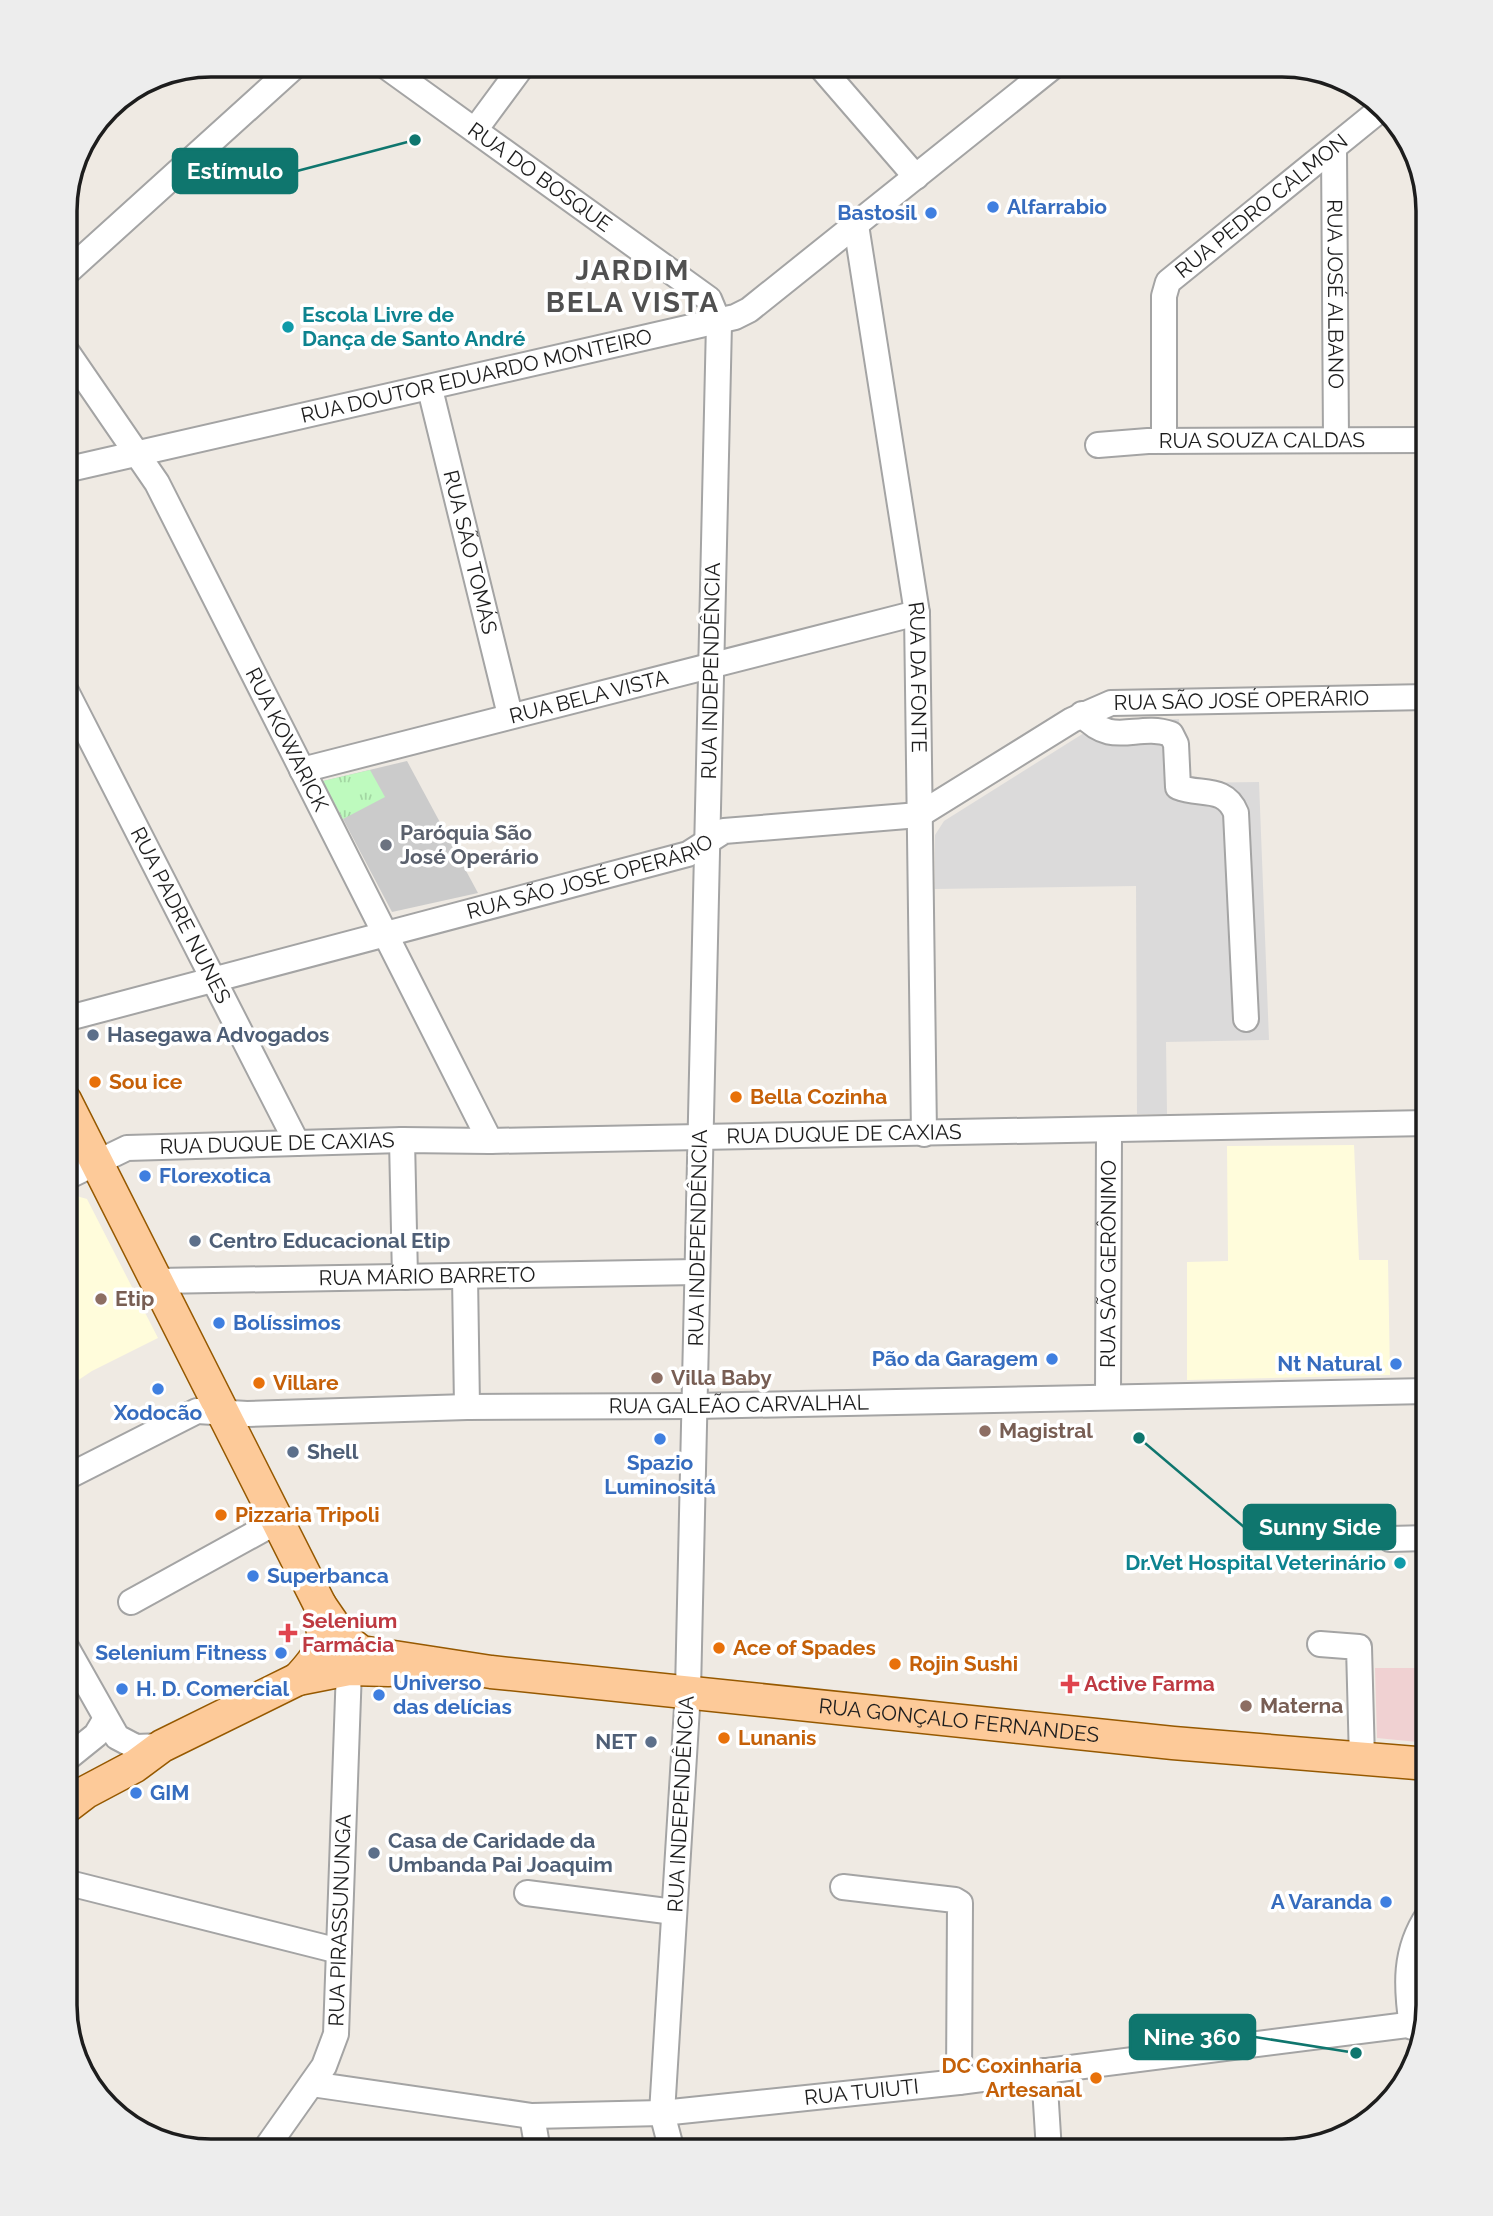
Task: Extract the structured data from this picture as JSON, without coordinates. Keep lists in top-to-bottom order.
{
  "streets": {
    "main road": ["RUA GONÇALO FERNANDES"],
    "street": [
      "RUA DO BOSQUE",
      "RUA PEDRO CALMON",
      "RUA JOSÉ ALBANO",
      "RUA DOUTOR EDUARDO MONTEIRO",
      "RUA SOUZA CALDAS",
      "RUA SÃO TOMÁS",
      "RUA INDEPENDÊNCIA",
      "RUA DA FONTE",
      "RUA BELA VISTA",
      "RUA SÃO JOSÉ OPERÁRIO",
      "RUA KOWARICK",
      "RUA PADRE NUNES",
      "RUA DUQUE DE CAXIAS",
      "RUA SÃO GERÔNIMO",
      "RUA MÁRIO BARRETO",
      "RUA GALEÃO CARVALHAL",
      "RUA PIRASSUNUNGA",
      "RUA TUIUTI"
    ]
  },
  "crossings": [
    ["RUA DO BOSQUE", "RUA DOUTOR EDUARDO MONTEIRO"],
    ["RUA DO BOSQUE", "RUA INDEPENDÊNCIA"],
    ["RUA PEDRO CALMON", "RUA JOSÉ ALBANO"],
    ["RUA PEDRO CALMON", "RUA SOUZA CALDAS"],
    ["RUA JOSÉ ALBANO", "RUA SOUZA CALDAS"],
    ["RUA DOUTOR EDUARDO MONTEIRO", "RUA SÃO TOMÁS"],
    ["RUA DOUTOR EDUARDO MONTEIRO", "RUA INDEPENDÊNCIA"],
    ["RUA DOUTOR EDUARDO MONTEIRO", "RUA DA FONTE"],
    ["RUA DOUTOR EDUARDO MONTEIRO", "RUA KOWARICK"],
    ["RUA SÃO TOMÁS", "RUA BELA VISTA"],
    ["RUA INDEPENDÊNCIA", "RUA BELA VISTA"],
    ["RUA INDEPENDÊNCIA", "RUA SÃO JOSÉ OPERÁRIO"],
    ["RUA INDEPENDÊNCIA", "RUA DUQUE DE CAXIAS"],
    ["RUA INDEPENDÊNCIA", "RUA MÁRIO BARRETO"],
    ["RUA INDEPENDÊNCIA", "RUA GALEÃO CARVALHAL"],
    ["RUA INDEPENDÊNCIA", "RUA GONÇALO FERNANDES"],
    ["RUA INDEPENDÊNCIA", "RUA TUIUTI"],
    ["RUA DA FONTE", "RUA BELA VISTA"],
    ["RUA DA FONTE", "RUA SÃO JOSÉ OPERÁRIO"],
    ["RUA DA FONTE", "RUA DUQUE DE CAXIAS"],
    ["RUA BELA VISTA", "RUA KOWARICK"],
    ["RUA SÃO JOSÉ OPERÁRIO", "RUA KOWARICK"],
    ["RUA SÃO JOSÉ OPERÁRIO", "RUA PADRE NUNES"],
    ["RUA KOWARICK", "RUA DUQUE DE CAXIAS"],
    ["RUA PADRE NUNES", "RUA DUQUE DE CAXIAS"],
    ["RUA DUQUE DE CAXIAS", "RUA SÃO GERÔNIMO"],
    ["RUA SÃO GERÔNIMO", "RUA GALEÃO CARVALHAL"],
    ["RUA GONÇALO FERNANDES", "RUA PIRASSUNUNGA"],
    ["RUA PIRASSUNUNGA", "RUA TUIUTI"]
  ],
  "districts": ["JARDIM BELA VISTA"],
  "places": {
    "other": [
      "Estímulo",
      "Alfarrabio",
      "Bastosil",
      "Escola Livre de Dança de Santo André",
      "Paróquia São José Operário",
      "Hasegawa Advogados",
      "Sou ice",
      "Bella Cozinha",
      "Florexotica",
      "Centro Educacional Etip",
      "Etip",
      "Bolíssimos",
      "Pão da Garagem",
      "Nt Natural",
      "Villa Baby",
      "Villare",
      "Xodocão",
      "Magistral",
      "Sunny Side",
      "Spazio Luminositá",
      "Shell",
      "Pizzaria Tripoli",
      "Dr.Vet Hospital Veterinário",
      "Superbanca",
      "Ace of Spades",
      "Selenium Fitness",
      "Rojin Sushi",
      "H. D. Comercial",
      "Universo das delícias",
      "Materna",
      "Lunanis",
      "NET",
      "GIM",
      "Casa de Caridade da Umbanda Pai Joaquim",
      "A Varanda",
      "Nine 360",
      "DC Coxinharia Artesanal"
    ],
    "health": ["Selenium Farmácia", "Active Farma"]
  }
}
